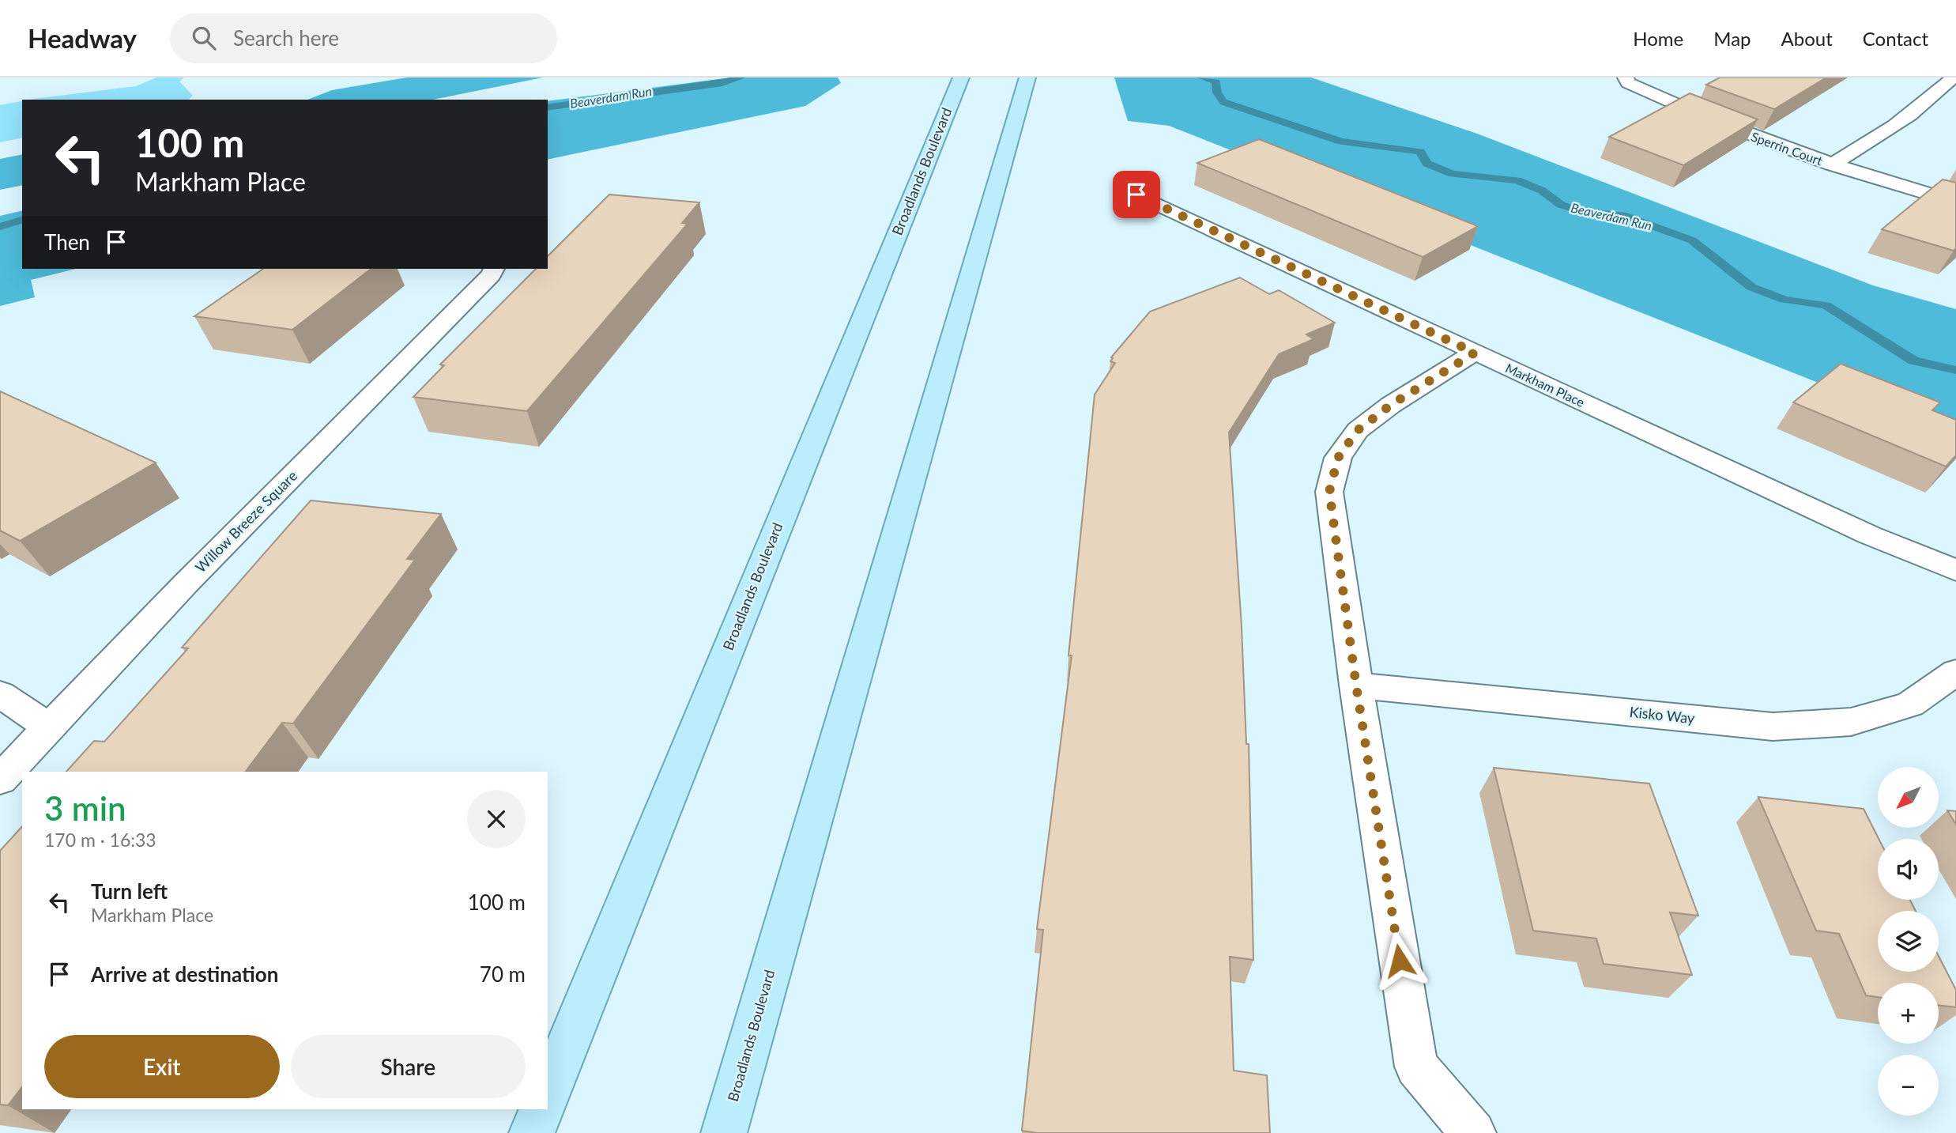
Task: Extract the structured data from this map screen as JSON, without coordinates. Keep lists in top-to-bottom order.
{
  "streets": {
    "main road": ["Broadlands Boulevard"],
    "street": [
      "Sperrin Court",
      "Markham Place",
      "Willow Breeze Square",
      "Kisko Way"
    ]
  },
  "water": ["Beaverdam Run"],
  "north": "bottom left",
  "page": {
    "header": "Headway",
    "search": "Search here",
    "nav": [
      "Home",
      "Map",
      "About",
      "Contact"
    ],
    "turn": ["100 m", "Markham Place"],
    "then": "Then",
    "map_buttons": ["+", "−"],
    "heading": ["3 min", "170 m · 16:33"],
    "list": [
      {
        "name": "Turn left",
        "note": "Markham Place",
        "value": "100 m"
      },
      {
        "name": "Arrive at destination",
        "value": "70 m"
      }
    ],
    "buttons": ["Exit", "Share"]
  }
}
